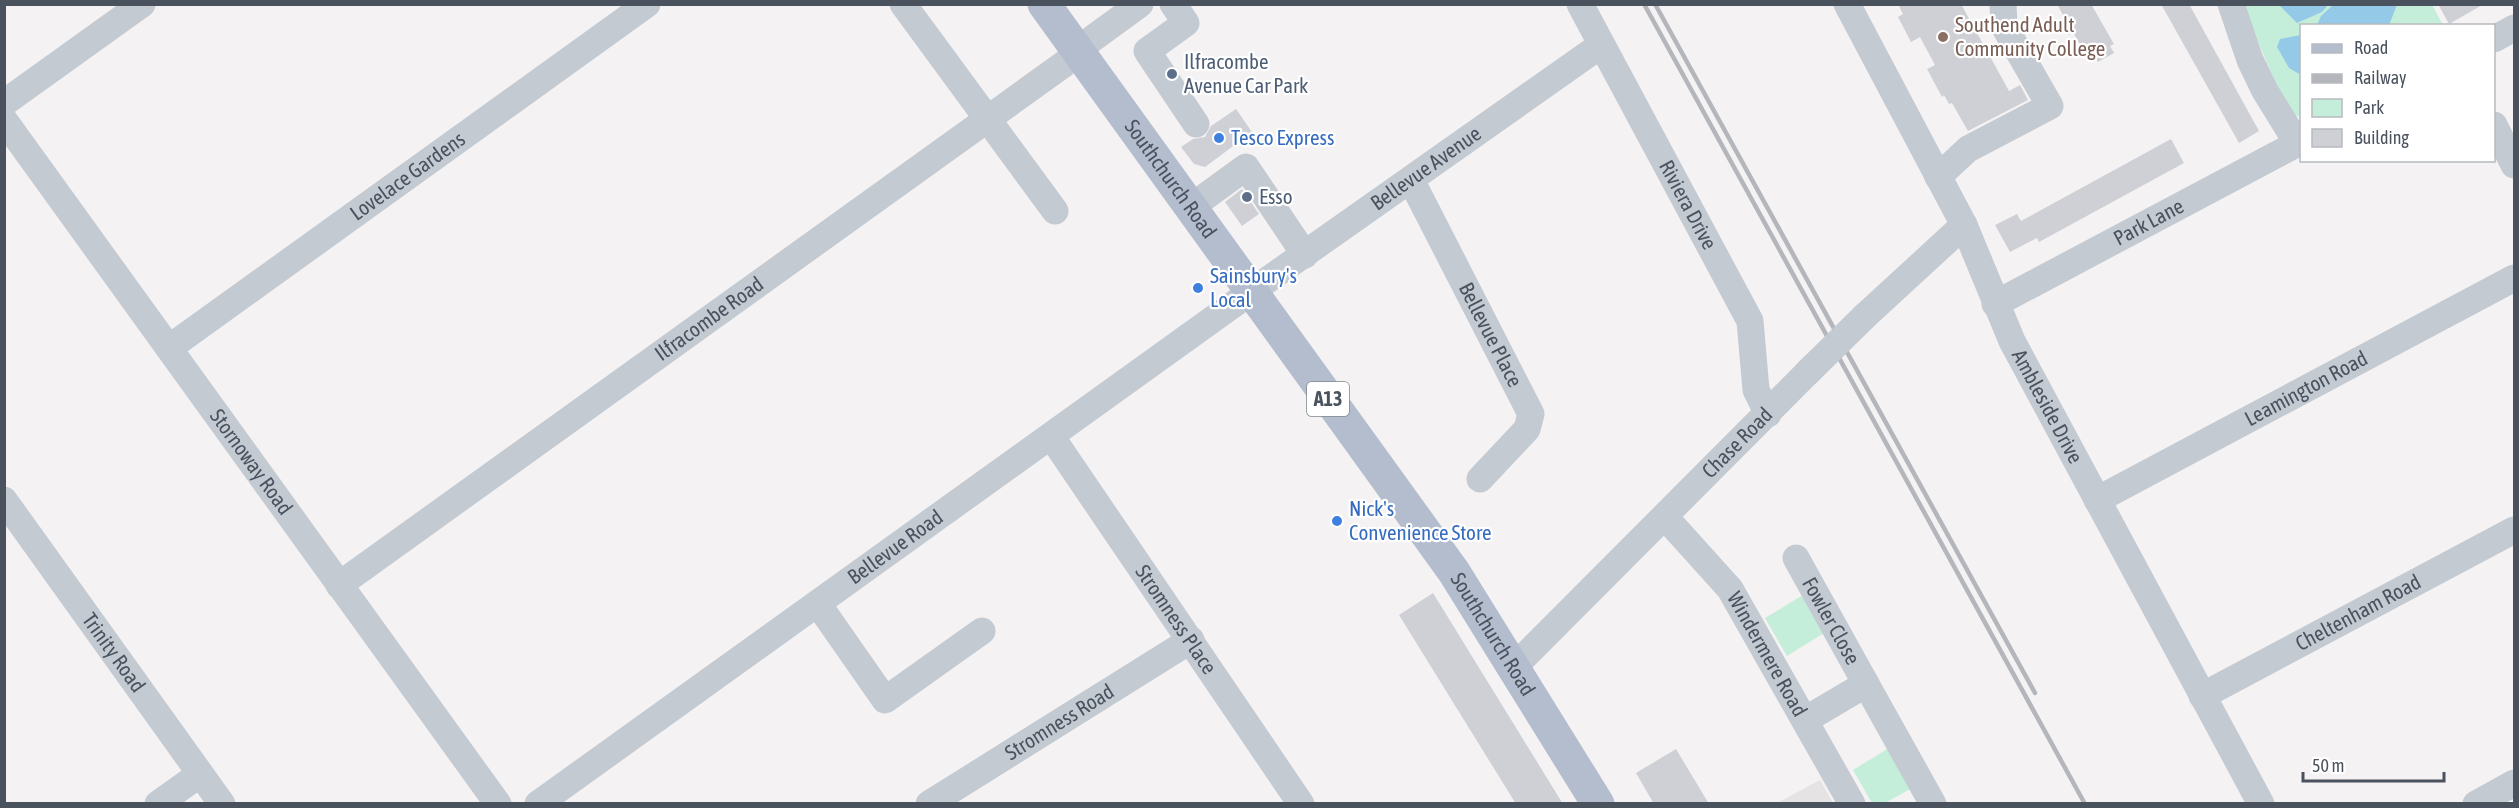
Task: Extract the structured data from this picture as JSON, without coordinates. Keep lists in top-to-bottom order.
{
  "streets": {
    "main road": ["Southchurch Road", "A13"],
    "street": [
      "Bellevue Avenue",
      "Lovelace Gardens",
      "Riviera Drive",
      "Park Lane",
      "Ilfracombe Road",
      "Bellevue Place",
      "Leamington Road",
      "Ambleside Drive",
      "Chase Road",
      "Stornoway Road",
      "Bellevue Road",
      "Cheltenham Road",
      "Stromness Place",
      "Fowler Close",
      "Trinity Road",
      "Windermere Road",
      "Stromness Road"
    ]
  },
  "crossings": [
    ["Bellevue Avenue", "Southchurch Road"],
    ["Bellevue Avenue", "Riviera Drive"],
    ["Bellevue Avenue", "Bellevue Place"],
    ["Bellevue Avenue", "Bellevue Road"],
    ["Lovelace Gardens", "Stornoway Road"],
    ["Southchurch Road", "Ilfracombe Road"],
    ["Southchurch Road", "Chase Road"],
    ["Southchurch Road", "Bellevue Road"],
    ["Riviera Drive", "Chase Road"],
    ["Park Lane", "Ambleside Drive"],
    ["Ilfracombe Road", "Stornoway Road"],
    ["Leamington Road", "Ambleside Drive"],
    ["Ambleside Drive", "Chase Road"],
    ["Ambleside Drive", "Cheltenham Road"],
    ["Chase Road", "Windermere Road"],
    ["Bellevue Road", "Stromness Place"],
    ["Stromness Place", "Stromness Road"],
    ["Fowler Close", "Windermere Road"]
  ],
  "places": [
    "Southend Adult Community College",
    "Ilfracombe Avenue Car Park",
    "Tesco Express",
    "Esso",
    "Sainsbury's Local",
    "Nick's Convenience Store"
  ],
  "legend": [
    "Road",
    "Railway",
    "Park",
    "Building"
  ],
  "scale_bar": "50 m"
}
